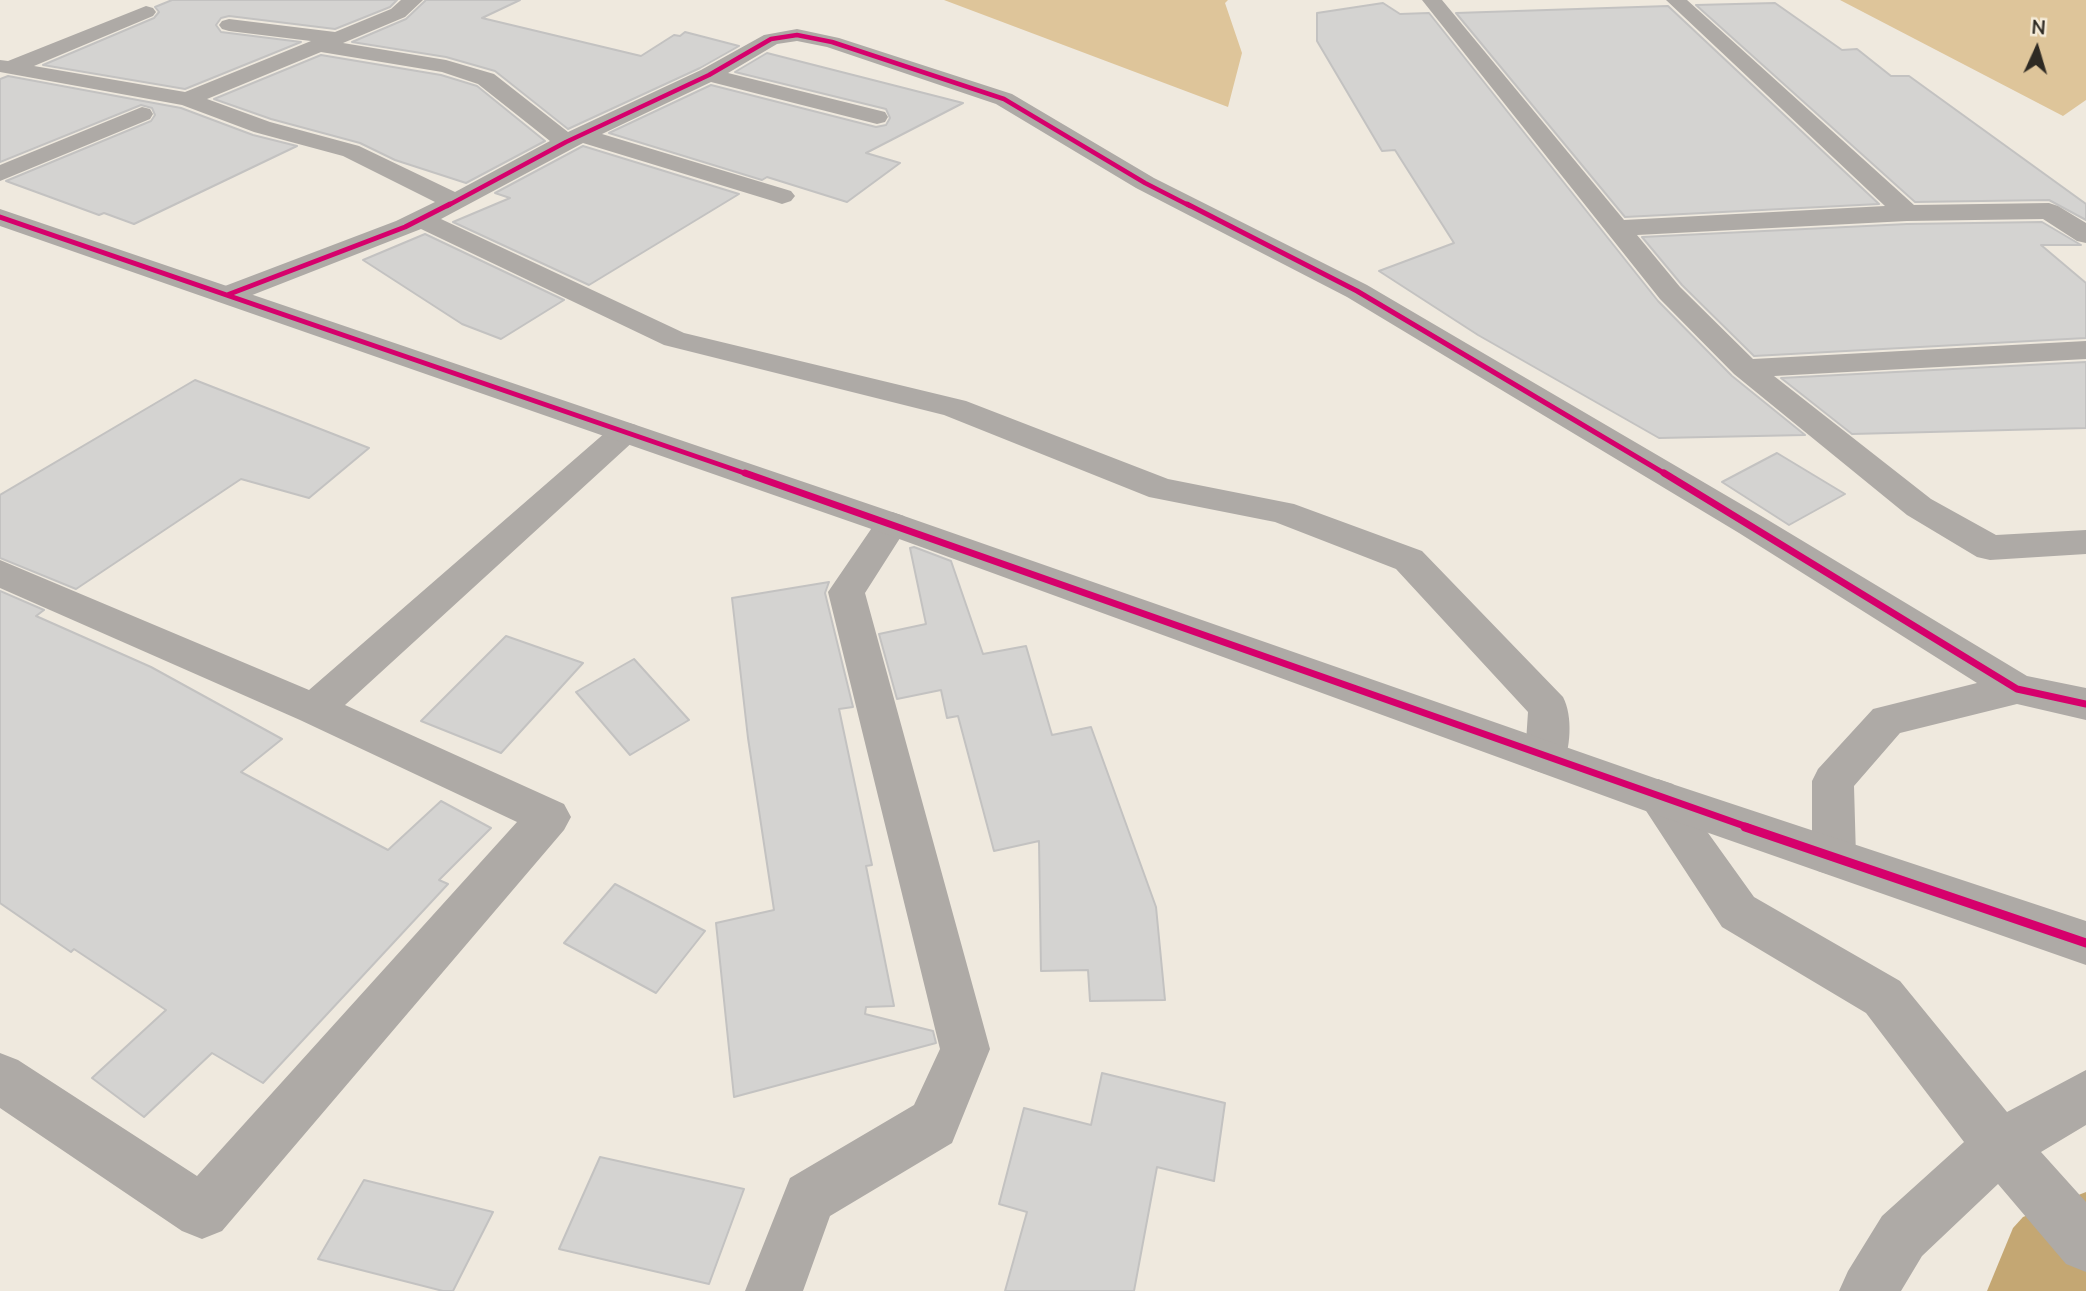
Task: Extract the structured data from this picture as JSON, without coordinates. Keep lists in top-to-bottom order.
{
  "north": "top"
}
